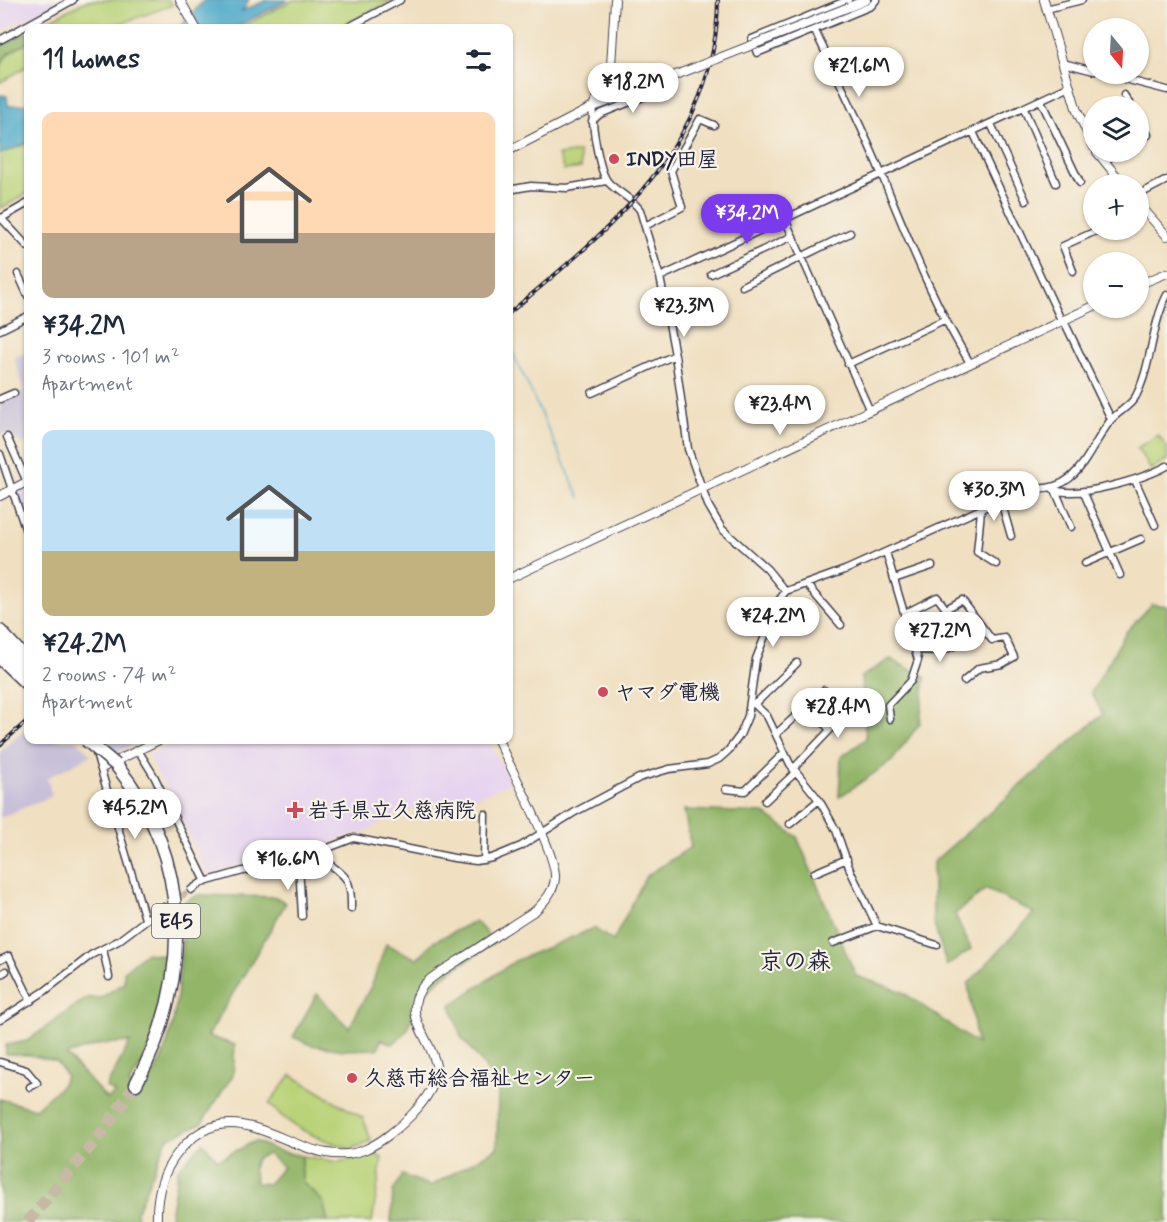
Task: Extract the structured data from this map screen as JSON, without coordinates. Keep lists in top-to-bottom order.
{
  "streets": {
    "highway": ["E45"]
  },
  "districts": ["京の森"],
  "places": {
    "other": ["INDY田屋", "ヤマダ電機", "久慈市総合福祉センター"],
    "health": ["岩手県立久慈病院"]
  },
  "north": "bottom",
  "page": {
    "map_buttons": ["+", "−"],
    "heading": "11 homes",
    "price": [
      "¥21.6M",
      "¥18.2M",
      "¥34.2M",
      "¥23.3M",
      "¥23.4M",
      "¥30.3M",
      "¥24.2M",
      "¥27.2M",
      "¥28.4M",
      "¥45.2M",
      "¥16.6M"
    ],
    "list": [
      {
        "name": "¥34.2M",
        "note": "3 rooms · 101 m² · Apartment"
      },
      {
        "name": "¥24.2M",
        "note": "2 rooms · 74 m² · Apartment"
      }
    ]
  }
}
